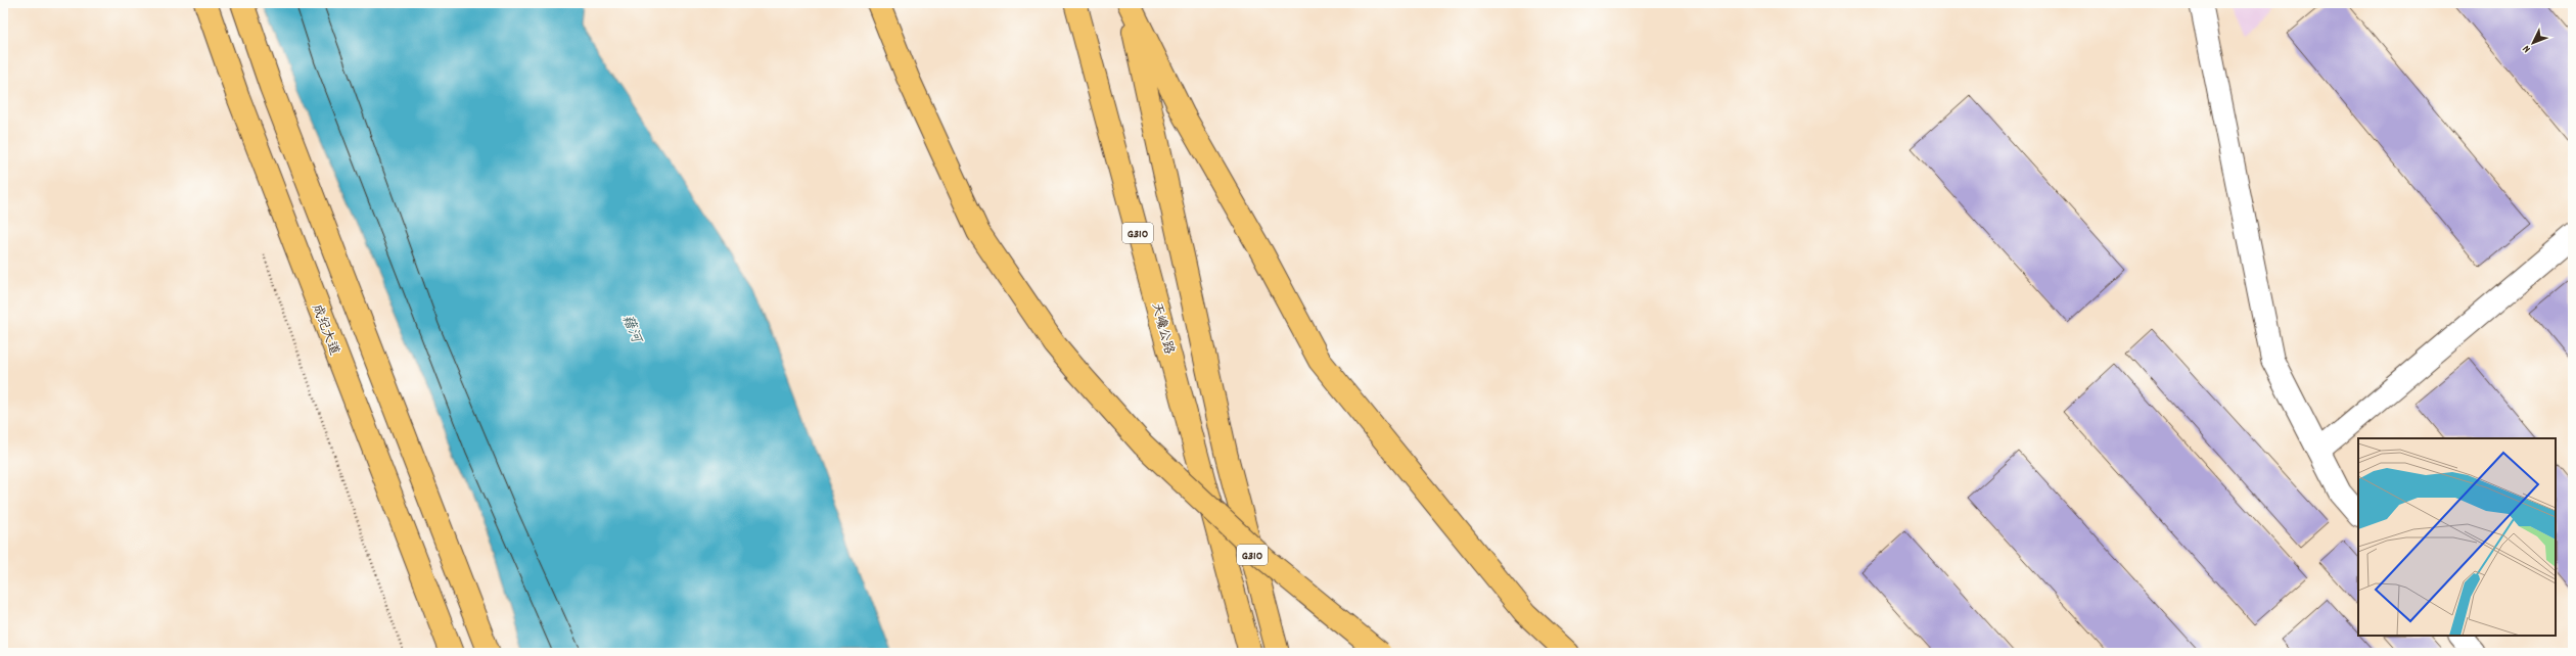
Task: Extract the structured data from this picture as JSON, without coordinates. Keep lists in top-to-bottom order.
{
  "streets": {
    "main road": ["G310", "天巉公路", "成纪大道"]
  },
  "water": ["藉河"],
  "north": "bottom left"
}
